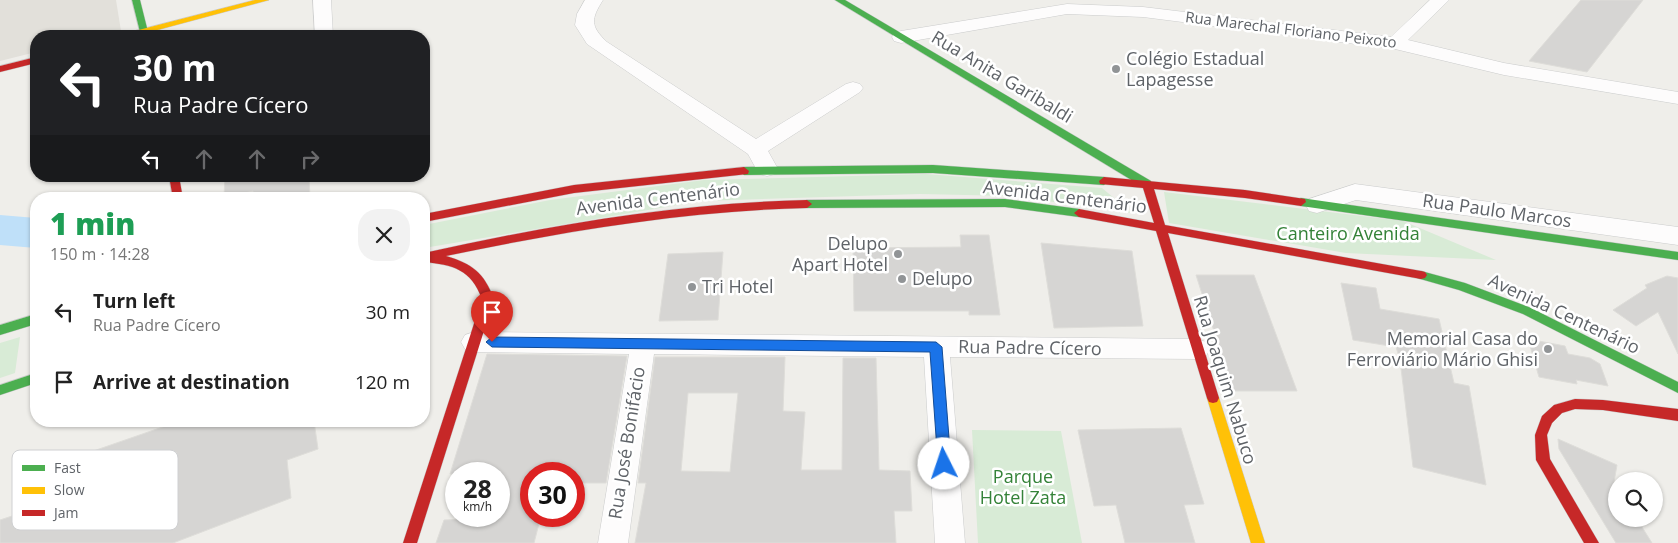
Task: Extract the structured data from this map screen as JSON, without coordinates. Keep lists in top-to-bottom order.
{
  "streets": {
    "main road": ["Rua Anita Garibaldi", "Avenida Centenário", "Rua Joaquim Nabuco"],
    "street": [
      "Rua Marechal Floriano Peixoto",
      "Rua Paulo Marcos",
      "Rua Padre Cícero",
      "Rua José Bonifácio"
    ]
  },
  "crossings": [
    ["Rua Marechal Floriano Peixoto", "Rua Anita Garibaldi"],
    ["Rua Anita Garibaldi", "Avenida Centenário"],
    ["Rua Anita Garibaldi", "Rua Joaquim Nabuco"],
    ["Avenida Centenário", "Rua Paulo Marcos"],
    ["Avenida Centenário", "Rua Joaquim Nabuco"],
    ["Rua Padre Cícero", "Rua Joaquim Nabuco"],
    ["Rua Padre Cícero", "Rua José Bonifácio"]
  ],
  "parks": ["Canteiro Avenida", "Parque Hotel Zata"],
  "places": [
    "Colégio Estadual Lapagesse",
    "Delupo Apart Hotel",
    "Delupo",
    "Tri Hotel",
    "Memorial Casa do Ferroviário Mário Ghisi"
  ],
  "legend": ["Fast", "Slow", "Jam"],
  "page": {
    "turn": ["30 m", "Rua Padre Cícero"],
    "heading": ["1 min", "150 m · 14:28"],
    "list": [
      {
        "name": "Turn left",
        "note": "Rua Padre Cícero",
        "value": "30 m"
      },
      {
        "name": "Arrive at destination",
        "value": "120 m"
      }
    ],
    "speed": "28 km/h",
    "limit": "30"
  }
}
